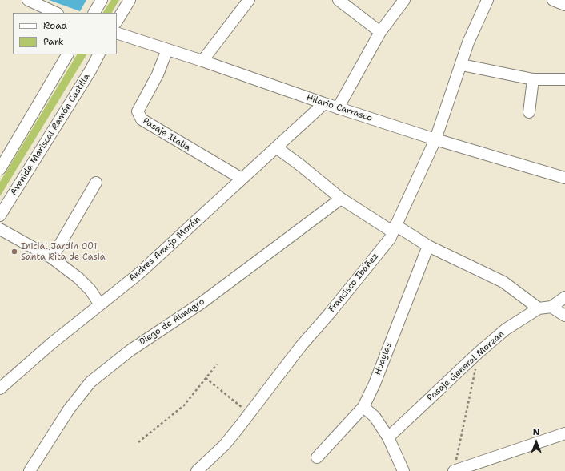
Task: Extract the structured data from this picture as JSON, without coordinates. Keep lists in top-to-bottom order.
{
  "streets": {
    "street": [
      "Hilario Carrasco",
      "Avenida Mariscal Ramón Castilla",
      "Pasaje Italia",
      "Andrés Araujo Morán",
      "Francisco Ibáñez",
      "Diego de Almagro",
      "Huaylas",
      "Pasaje General Morzan"
    ]
  },
  "crossings": [
    ["Hilario Carrasco", "Pasaje Italia"],
    ["Hilario Carrasco", "Andrés Araujo Morán"],
    ["Hilario Carrasco", "Francisco Ibáñez"],
    ["Pasaje Italia", "Andrés Araujo Morán"]
  ],
  "places": ["Inicial Jardín 001 Santa Rita de Casia"],
  "legend": ["Road", "Park"],
  "north": "top"
}
